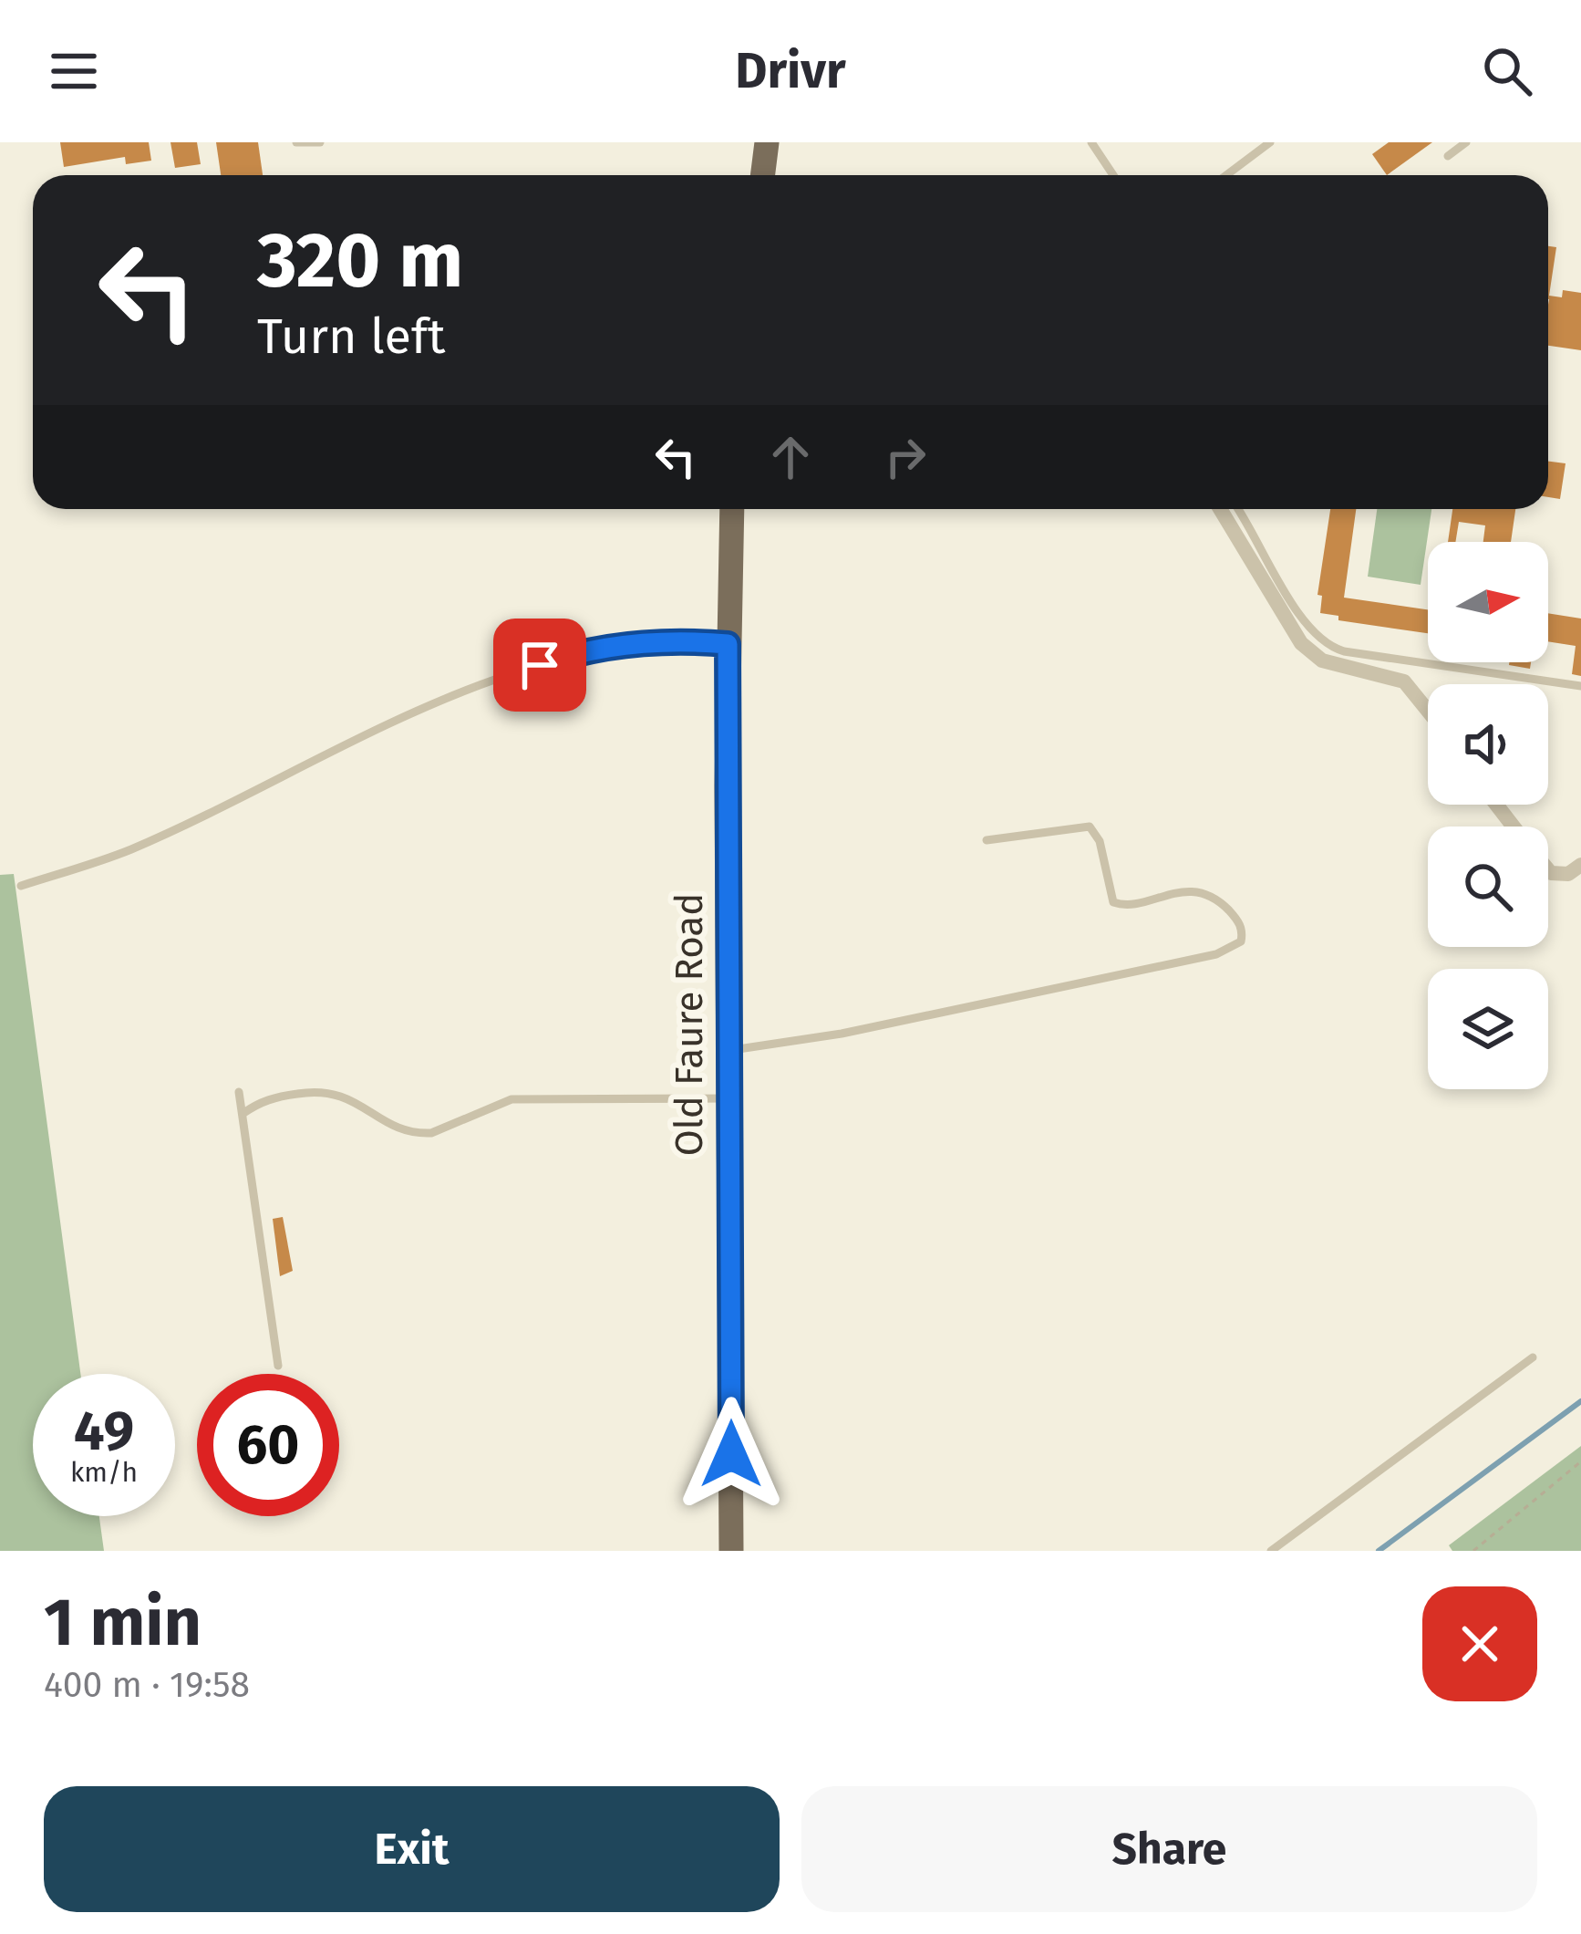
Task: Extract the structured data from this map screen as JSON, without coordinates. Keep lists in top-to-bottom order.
{
  "streets": {
    "main road": ["Old Faure Road"]
  },
  "north": "right",
  "page": {
    "header": "Drivr",
    "turn": ["320 m", "Turn left"],
    "speed": "49 km/h",
    "limit": "60",
    "heading": ["1 min", "400 m · 19:58"],
    "buttons": ["Exit", "Share"]
  }
}
